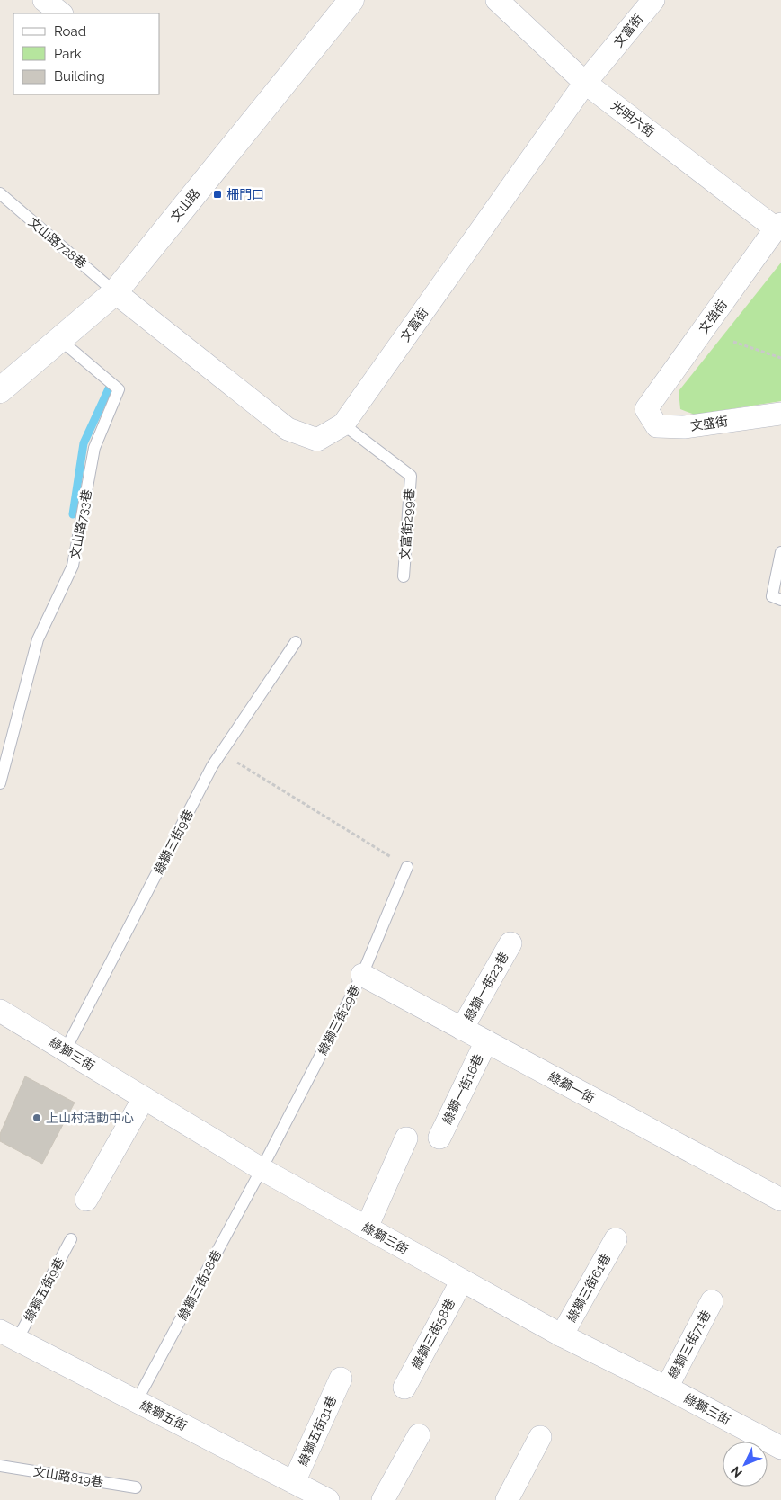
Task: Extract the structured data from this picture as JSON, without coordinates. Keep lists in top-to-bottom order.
{
  "streets": {
    "main road": ["文山路"],
    "street": [
      "文富街",
      "光明六街",
      "文強街",
      "文盛街",
      "綠獅一街23巷",
      "綠獅三街",
      "綠獅一街",
      "綠獅一街16巷",
      "綠獅三街61巷",
      "綠獅三街58巷",
      "綠獅三街71巷",
      "綠獅五街",
      "綠獅五街31巷"
    ],
    "lane": [
      "文山路728巷",
      "文山路733巷",
      "文富街299巷",
      "綠獅三街9巷",
      "綠獅三街29巷",
      "綠獅三街28巷",
      "綠獅五街9巷",
      "文山路819巷"
    ]
  },
  "crossings": [
    ["文富街", "光明六街"],
    ["文富街", "文山路"],
    ["文富街", "文山路728巷"],
    ["文富街", "文富街299巷"],
    ["光明六街", "文強街"],
    ["文山路", "文山路728巷"],
    ["文山路", "文山路733巷"],
    ["文強街", "文盛街"],
    ["綠獅三街9巷", "綠獅三街"],
    ["綠獅一街23巷", "綠獅一街"],
    ["綠獅三街29巷", "綠獅三街"],
    ["綠獅三街29巷", "綠獅一街"],
    ["綠獅三街29巷", "綠獅三街28巷"],
    ["綠獅三街", "綠獅三街28巷"],
    ["綠獅三街", "綠獅三街61巷"],
    ["綠獅三街", "綠獅三街58巷"],
    ["綠獅三街", "綠獅三街71巷"],
    ["綠獅一街", "綠獅一街16巷"],
    ["綠獅三街28巷", "綠獅五街"],
    ["綠獅五街9巷", "綠獅五街"],
    ["綠獅五街", "綠獅五街31巷"]
  ],
  "places": {
    "transit": ["柵門口"],
    "other": ["上山村活動中心"]
  },
  "legend": ["Road", "Park", "Building"],
  "north": "bottom left"
}
